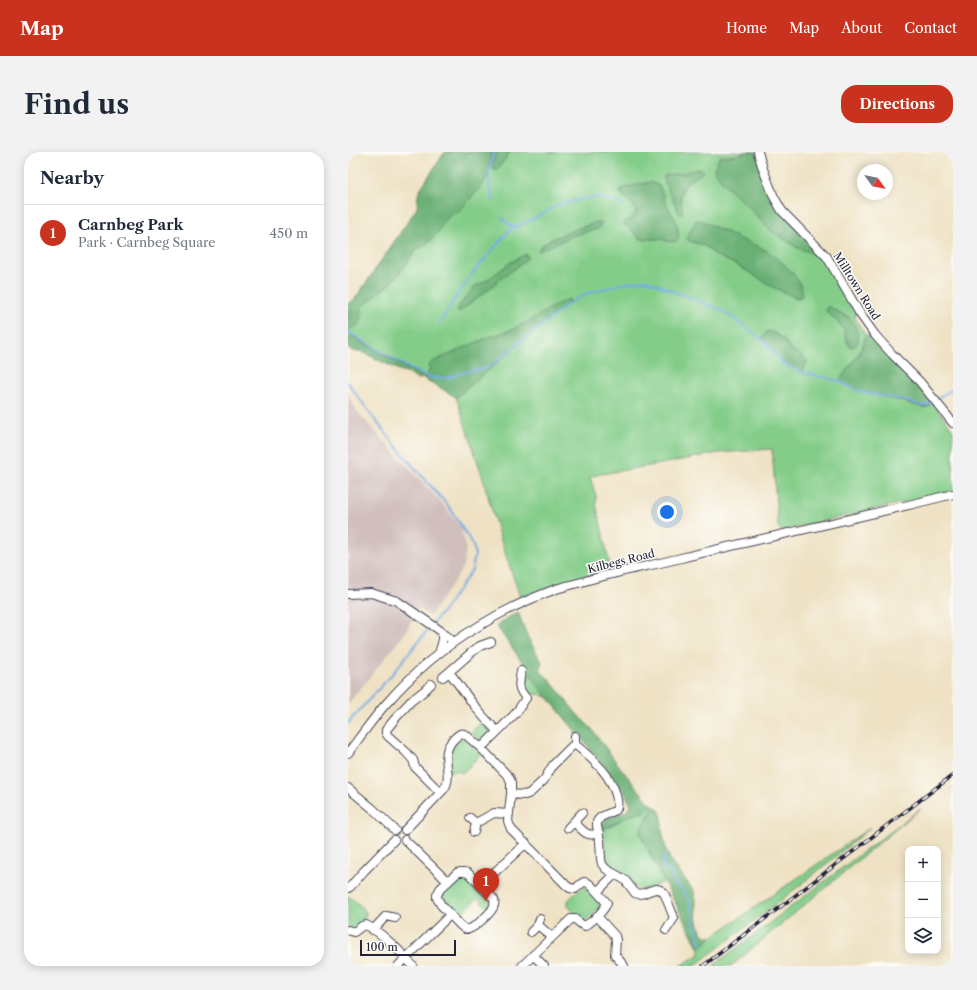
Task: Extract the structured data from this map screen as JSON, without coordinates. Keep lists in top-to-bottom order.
{
  "streets": {
    "street": ["Milltown Road", "Kilbegs Road"]
  },
  "scale_bar": "100 m",
  "north": "bottom right",
  "page": {
    "header": "Map",
    "nav": [
      "Home",
      "Map",
      "About",
      "Contact"
    ],
    "buttons": "Directions",
    "title": "Find us",
    "heading": "Nearby",
    "list": [
      {
        "mark": "1",
        "name": "Carnbeg Park",
        "note": "Park · Carnbeg Square",
        "value": "450 m"
      }
    ],
    "map_buttons": ["+", "−"],
    "pins": "1",
    "scale": "100 m"
  }
}
